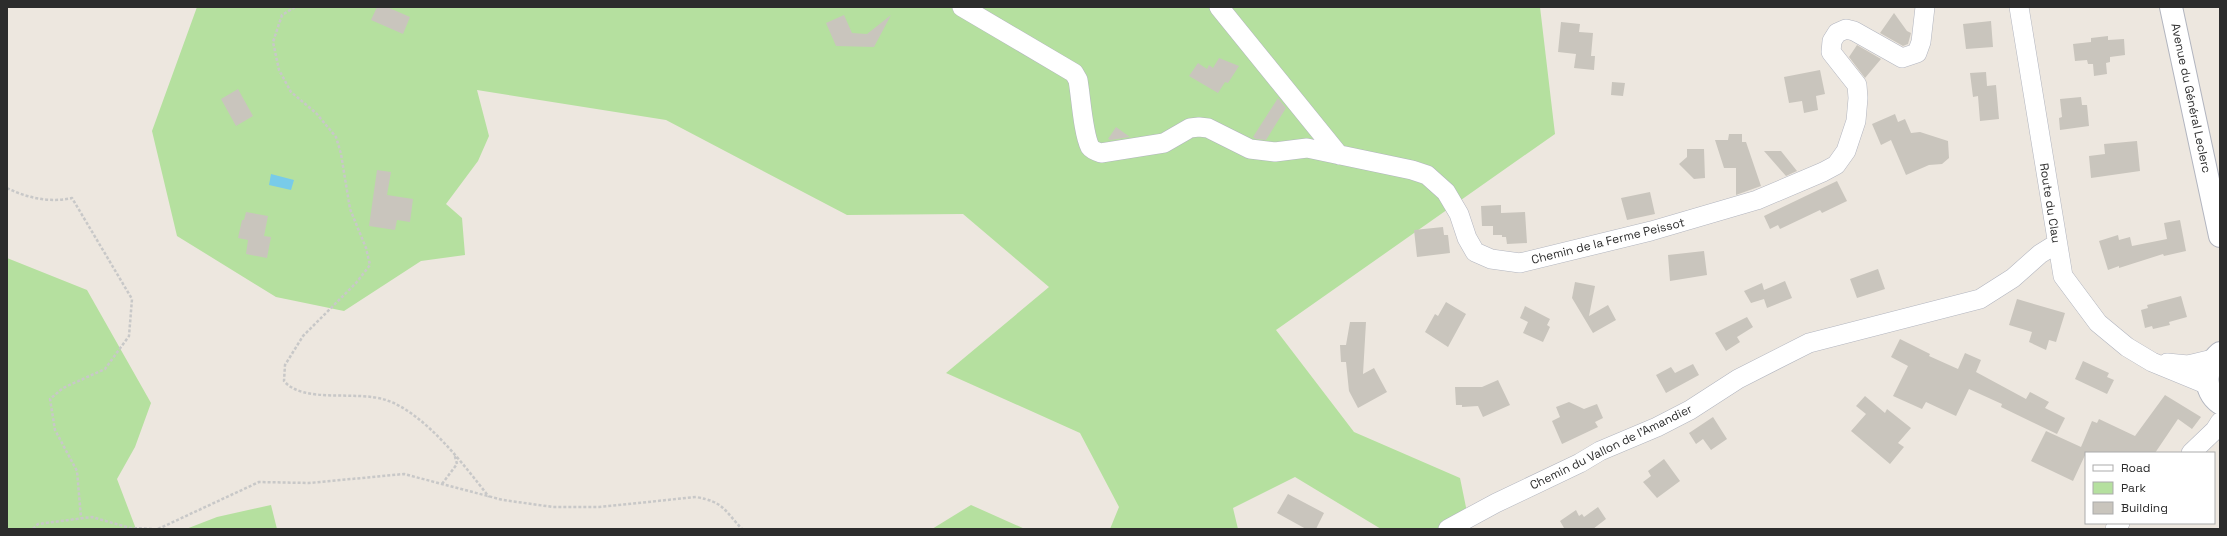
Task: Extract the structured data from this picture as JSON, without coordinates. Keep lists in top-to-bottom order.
{
  "streets": {
    "main road": ["Avenue du Général Leclerc"],
    "street": ["Route du Clau", "Chemin de la Ferme Peissot", "Chemin du Vallon de l'Amandier"]
  },
  "crossings": [
    ["Route du Clau", "Chemin du Vallon de l'Amandier"]
  ],
  "legend": ["Road", "Park", "Building"]
}
